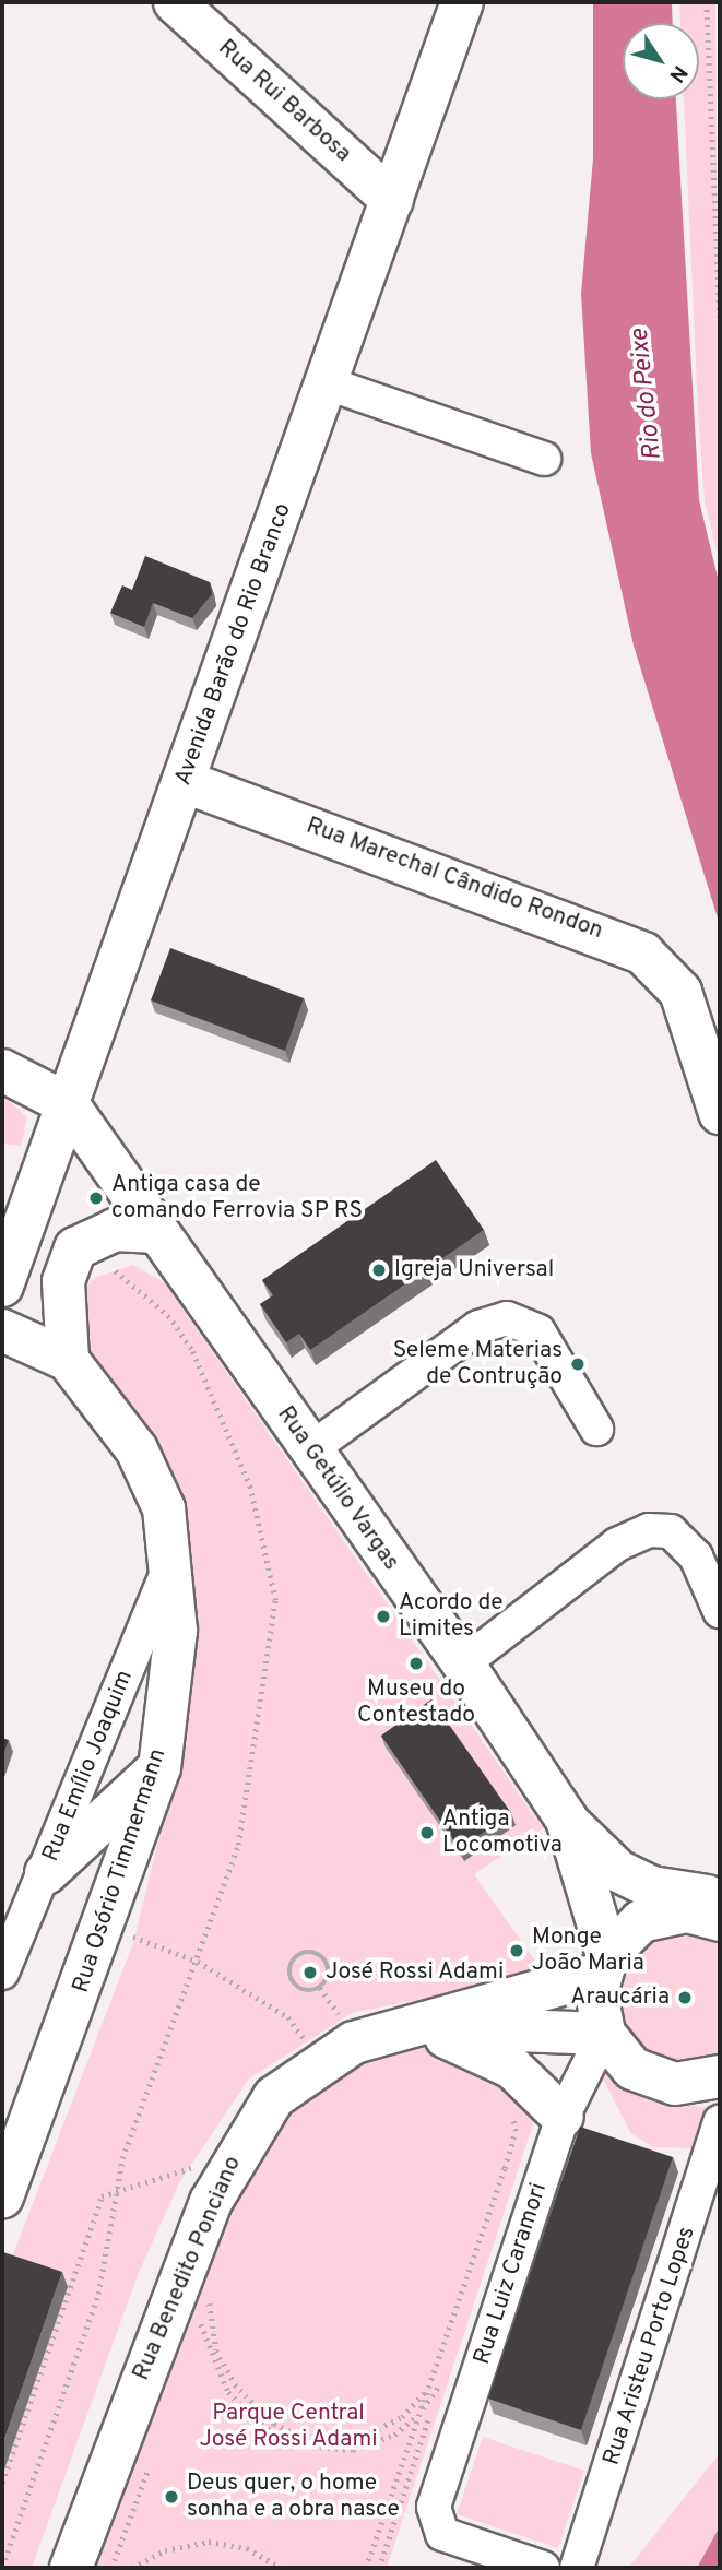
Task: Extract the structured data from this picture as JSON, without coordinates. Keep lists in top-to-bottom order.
{
  "streets": {
    "main road": [
      "Rua Rui Barbosa",
      "Avenida Barão do Rio Branco",
      "Rua Marechal Cândido Rondon",
      "Rua Getúlio Vargas",
      "Rua Osório Timmermann",
      "Rua Benedito Ponciano"
    ],
    "street": ["Rua Emílio Joaquim", "Rua Luiz Caramori", "Rua Aristeu Porto Lopes"]
  },
  "crossings": [
    ["Rua Rui Barbosa", "Avenida Barão do Rio Branco"],
    ["Avenida Barão do Rio Branco", "Rua Marechal Cândido Rondon"],
    ["Avenida Barão do Rio Branco", "Rua Getúlio Vargas"],
    ["Rua Getúlio Vargas", "Rua Benedito Ponciano"],
    ["Rua Getúlio Vargas", "Rua Luiz Caramori"],
    ["Rua Emílio Joaquim", "Rua Osório Timmermann"],
    ["Rua Benedito Ponciano", "Rua Luiz Caramori"]
  ],
  "water": ["Rio do Peixe"],
  "parks": ["Parque Central José Rossi Adami"],
  "places": [
    "Antiga casa de comando Ferrovia SP RS",
    "Igreja Universal",
    "Seleme Materias de Contrução",
    "Acordo de Limites",
    "Museu do Contestado",
    "Antiga Locomotiva",
    "Monge João Maria",
    "José Rossi Adami",
    "Araucária",
    "Deus quer, o home sonha e a obra nasce"
  ],
  "north": "bottom right"
}
